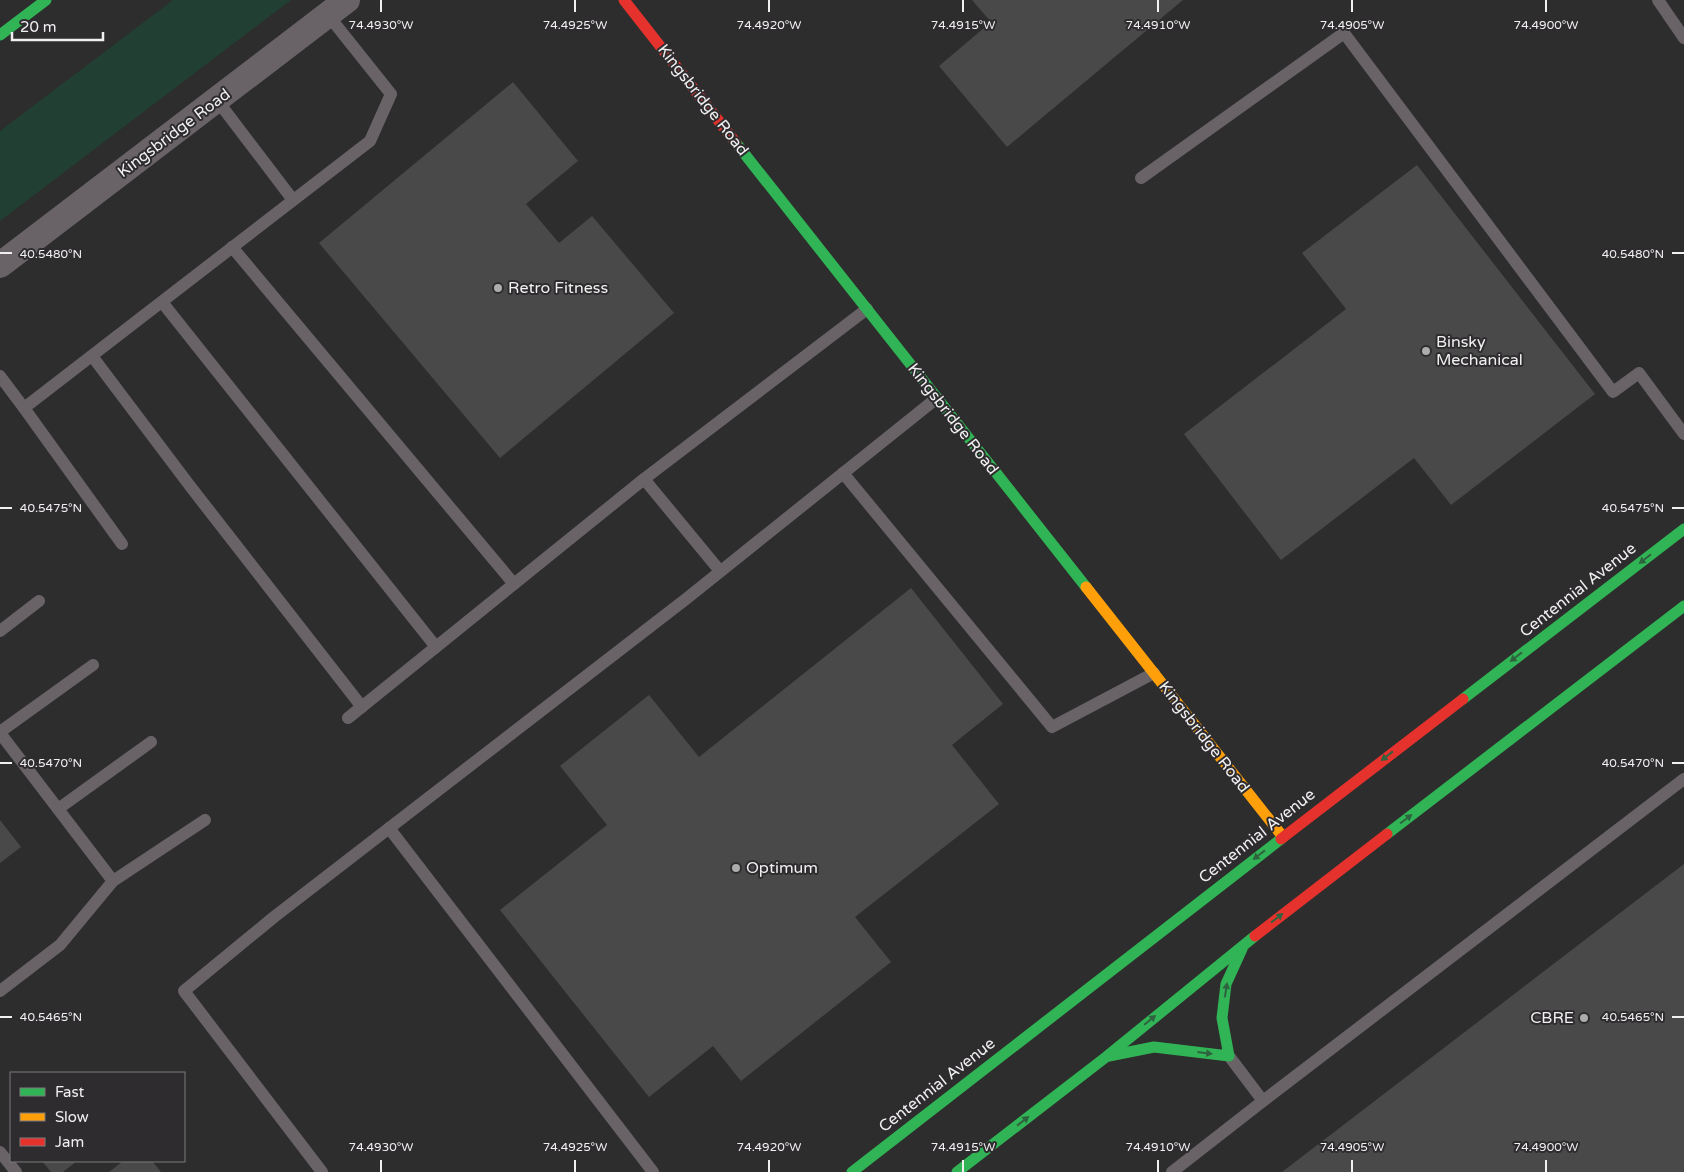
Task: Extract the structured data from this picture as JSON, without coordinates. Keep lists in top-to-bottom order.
{
  "streets": {
    "main road": ["Kingsbridge Road", "Centennial Avenue"]
  },
  "crossings": [
    ["Kingsbridge Road", "Centennial Avenue"]
  ],
  "places": [
    "Retro Fitness",
    "Binsky Mechanical",
    "Optimum",
    "CBRE"
  ],
  "legend": ["Fast", "Slow", "Jam"],
  "scale_bar": "20 m",
  "coordinates": [
    "74.4930°W",
    "74.4925°W",
    "74.4920°W",
    "74.4915°W",
    "74.4910°W",
    "74.4905°W",
    "74.4900°W",
    "40.5480°N",
    "40.5475°N",
    "40.5470°N",
    "40.5465°N"
  ]
}
